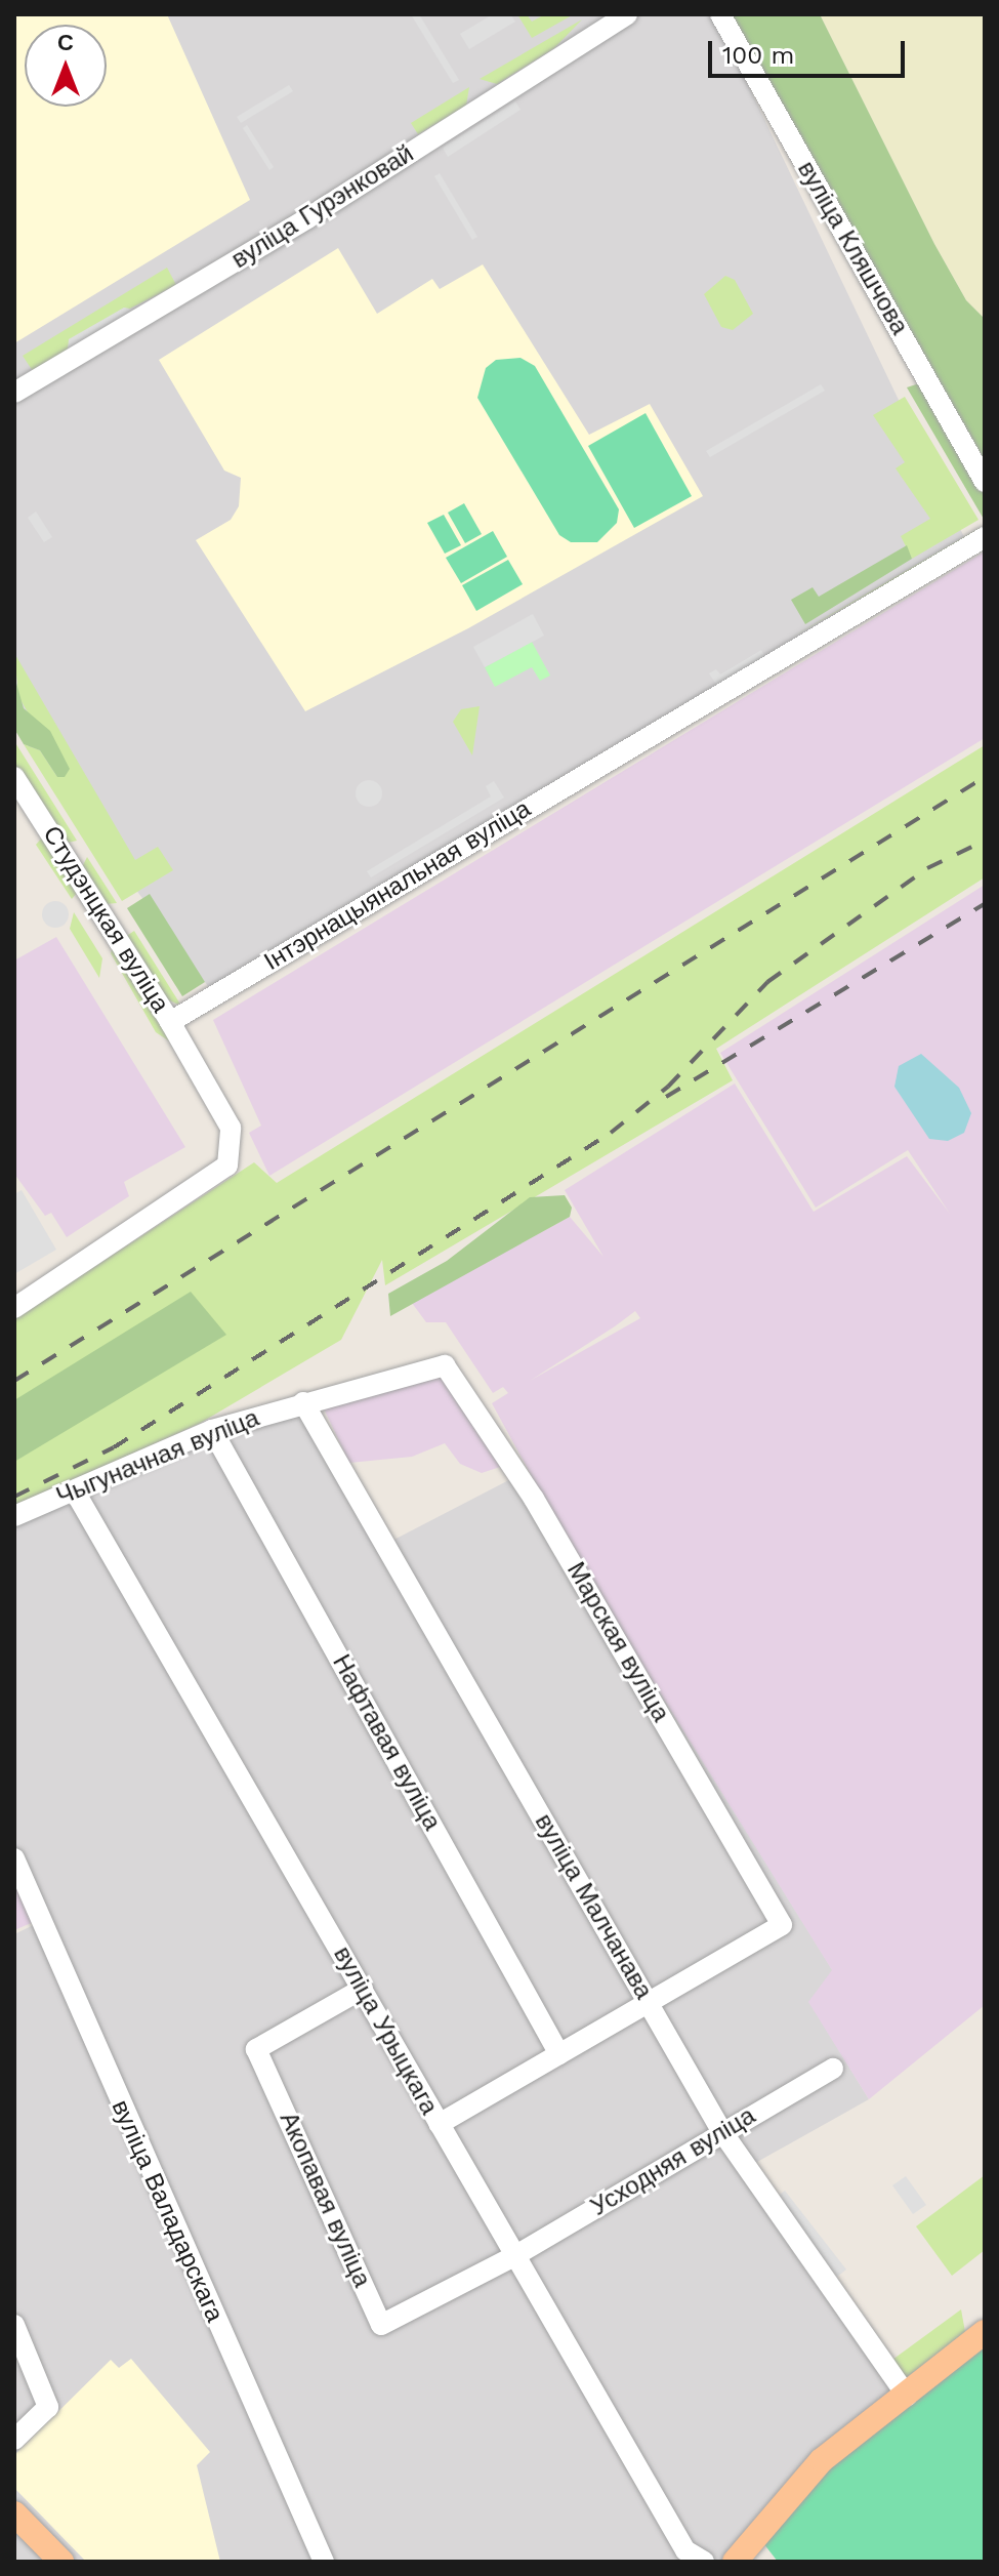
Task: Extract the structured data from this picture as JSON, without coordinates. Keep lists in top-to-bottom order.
{
  "streets": {
    "street": [
      "вуліца Гурэнковай",
      "вуліца Кляшчова",
      "Інтэрнацыянальная вуліца",
      "Студэнцкая вуліца",
      "Чыгуначная вуліца",
      "Марская вуліца",
      "Нафтавая вуліца",
      "вуліца Малчанава",
      "вуліца Урыцкага",
      "Усходняя вуліца",
      "Акопавая вуліца",
      "вуліца Валадарскага"
    ]
  },
  "crossings": [
    ["Інтэрнацыянальная вуліца", "Студэнцкая вуліца"],
    ["Чыгуначная вуліца", "Марская вуліца"],
    ["Чыгуначная вуліца", "Нафтавая вуліца"],
    ["Чыгуначная вуліца", "вуліца Малчанава"],
    ["Чыгуначная вуліца", "вуліца Урыцкага"],
    ["Марская вуліца", "вуліца Малчанава"],
    ["вуліца Малчанава", "Усходняя вуліца"],
    ["вуліца Урыцкага", "Усходняя вуліца"],
    ["вуліца Урыцкага", "Акопавая вуліца"],
    ["Усходняя вуліца", "Акопавая вуліца"]
  ],
  "scale_bar": "100 m",
  "north": "top"
}
